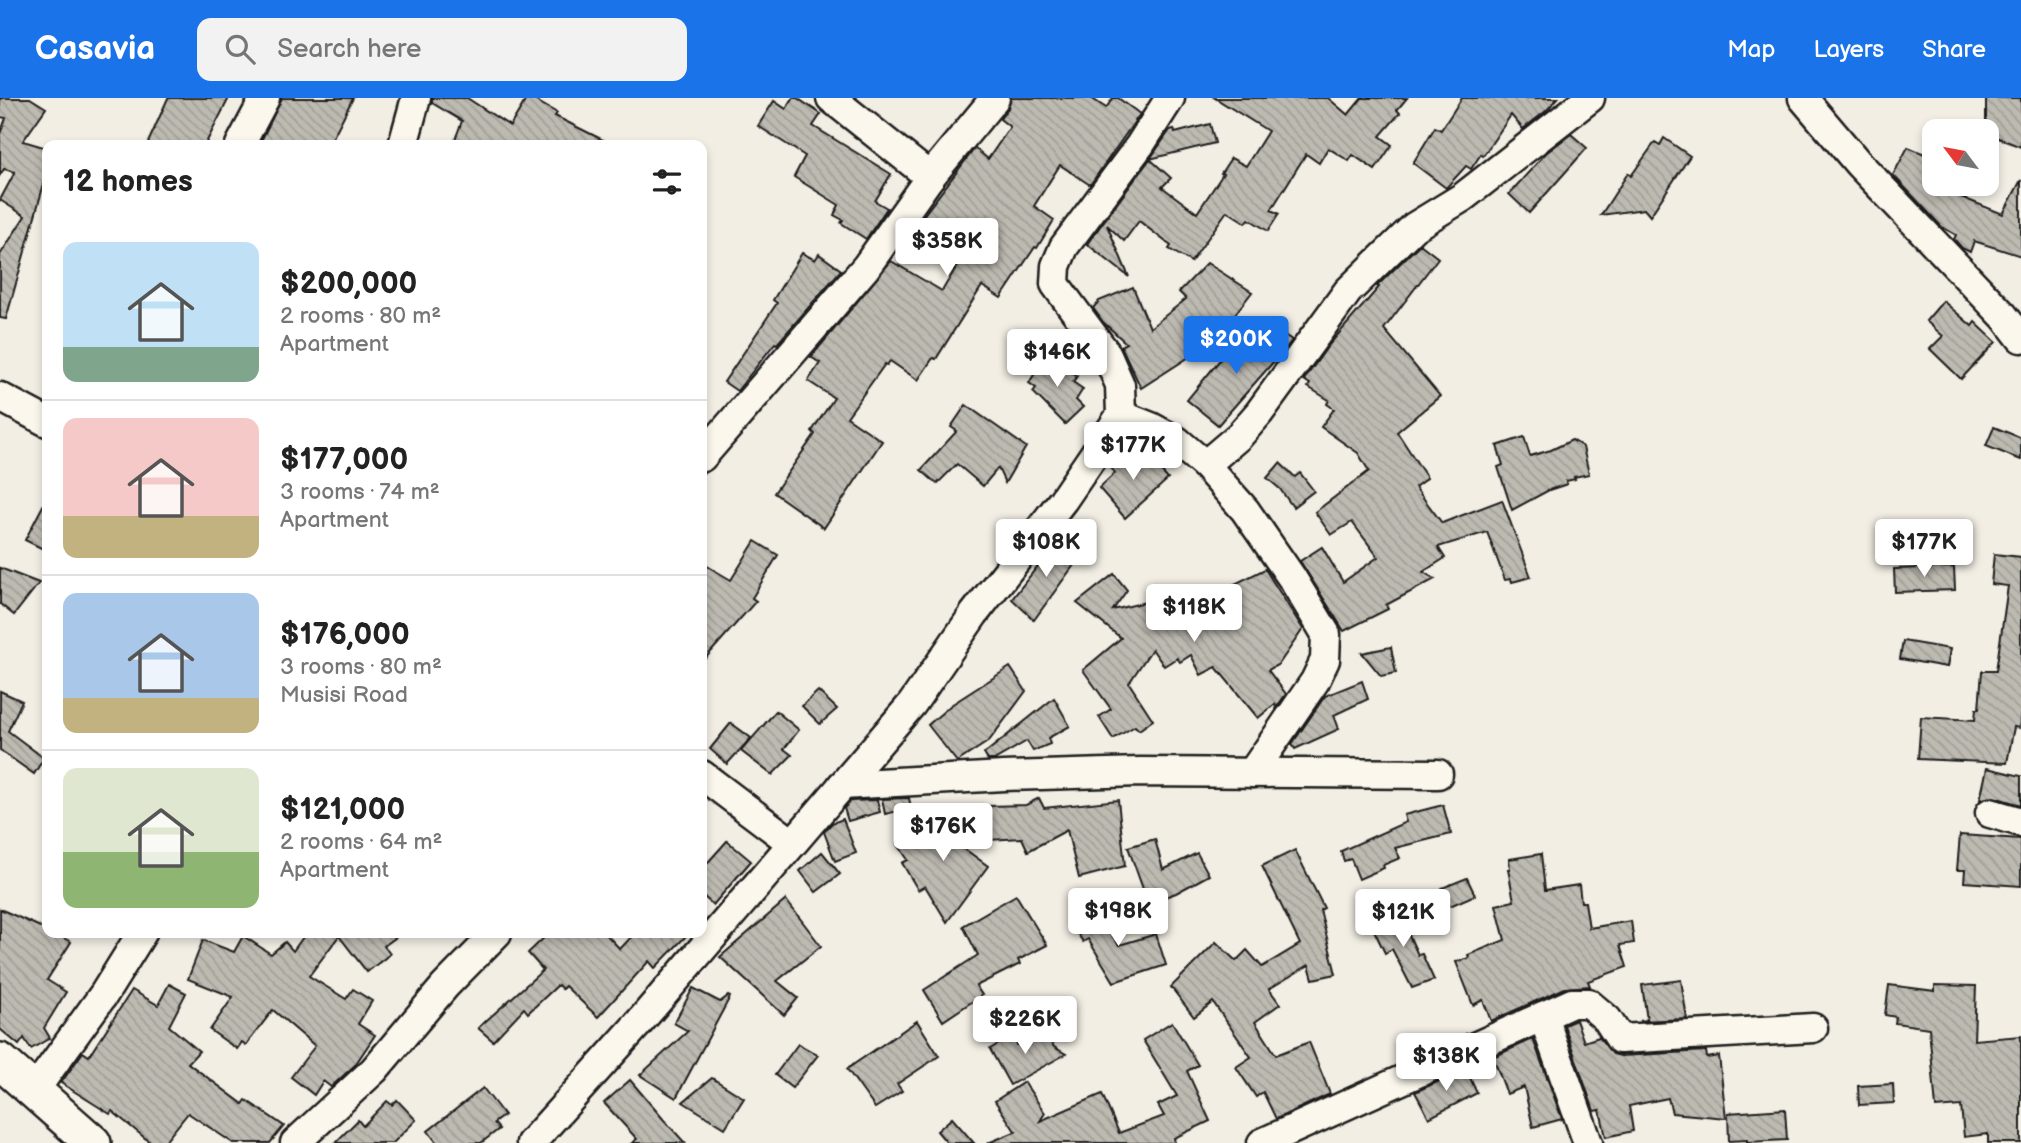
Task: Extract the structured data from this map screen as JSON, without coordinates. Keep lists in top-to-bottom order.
{
  "north": "top left",
  "page": {
    "header": "Casavia",
    "search": "Search here",
    "nav": ["Map", "Layers", "Share"],
    "heading": "12 homes",
    "price": [
      "$358K",
      "$200K",
      "$146K",
      "$177K",
      "$108K",
      "$177K",
      "$118K",
      "$176K",
      "$198K",
      "$121K",
      "$226K",
      "$138K"
    ],
    "list": [
      {
        "name": "$200,000",
        "note": "2 rooms · 80 m² · Apartment"
      },
      {
        "name": "$177,000",
        "note": "3 rooms · 74 m² · Apartment"
      },
      {
        "name": "$176,000",
        "note": "3 rooms · 80 m² · Musisi Road"
      },
      {
        "name": "$121,000",
        "note": "2 rooms · 64 m² · Apartment"
      }
    ]
  }
}
